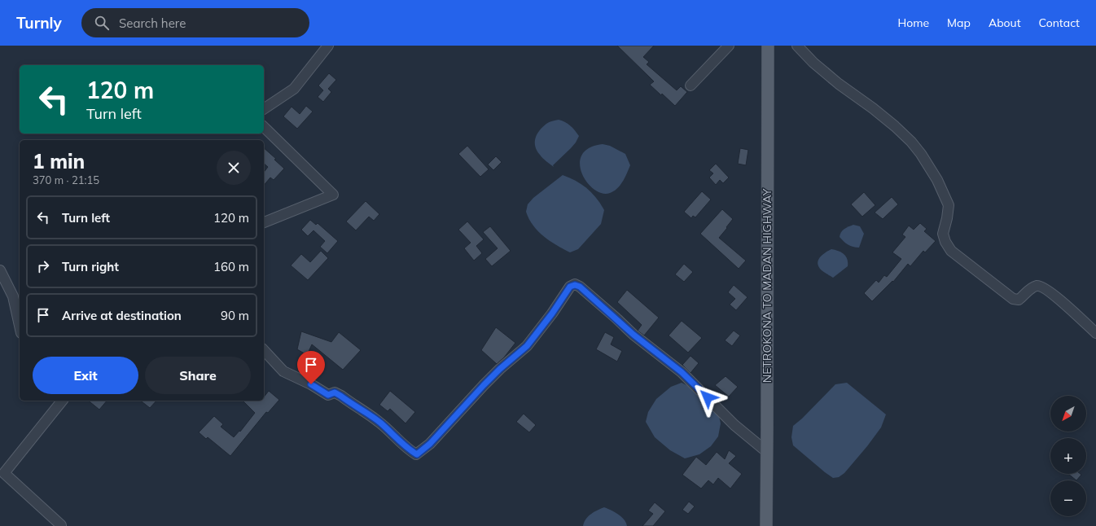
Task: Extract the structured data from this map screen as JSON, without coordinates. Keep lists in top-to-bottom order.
{
  "streets": {
    "main road": ["NETROKONA TO MADAN HIGHWAY"]
  },
  "north": "bottom left",
  "page": {
    "header": "Turnly",
    "search": "Search here",
    "nav": [
      "Home",
      "Map",
      "About",
      "Contact"
    ],
    "turn": ["120 m", "Turn left"],
    "heading": ["1 min", "370 m · 21:15"],
    "list": [
      {
        "name": "Turn left",
        "value": "120 m"
      },
      {
        "name": "Turn right",
        "value": "160 m"
      },
      {
        "name": "Arrive at destination",
        "value": "90 m"
      }
    ],
    "buttons": ["Exit", "Share"],
    "map_buttons": ["+", "−"]
  }
}
